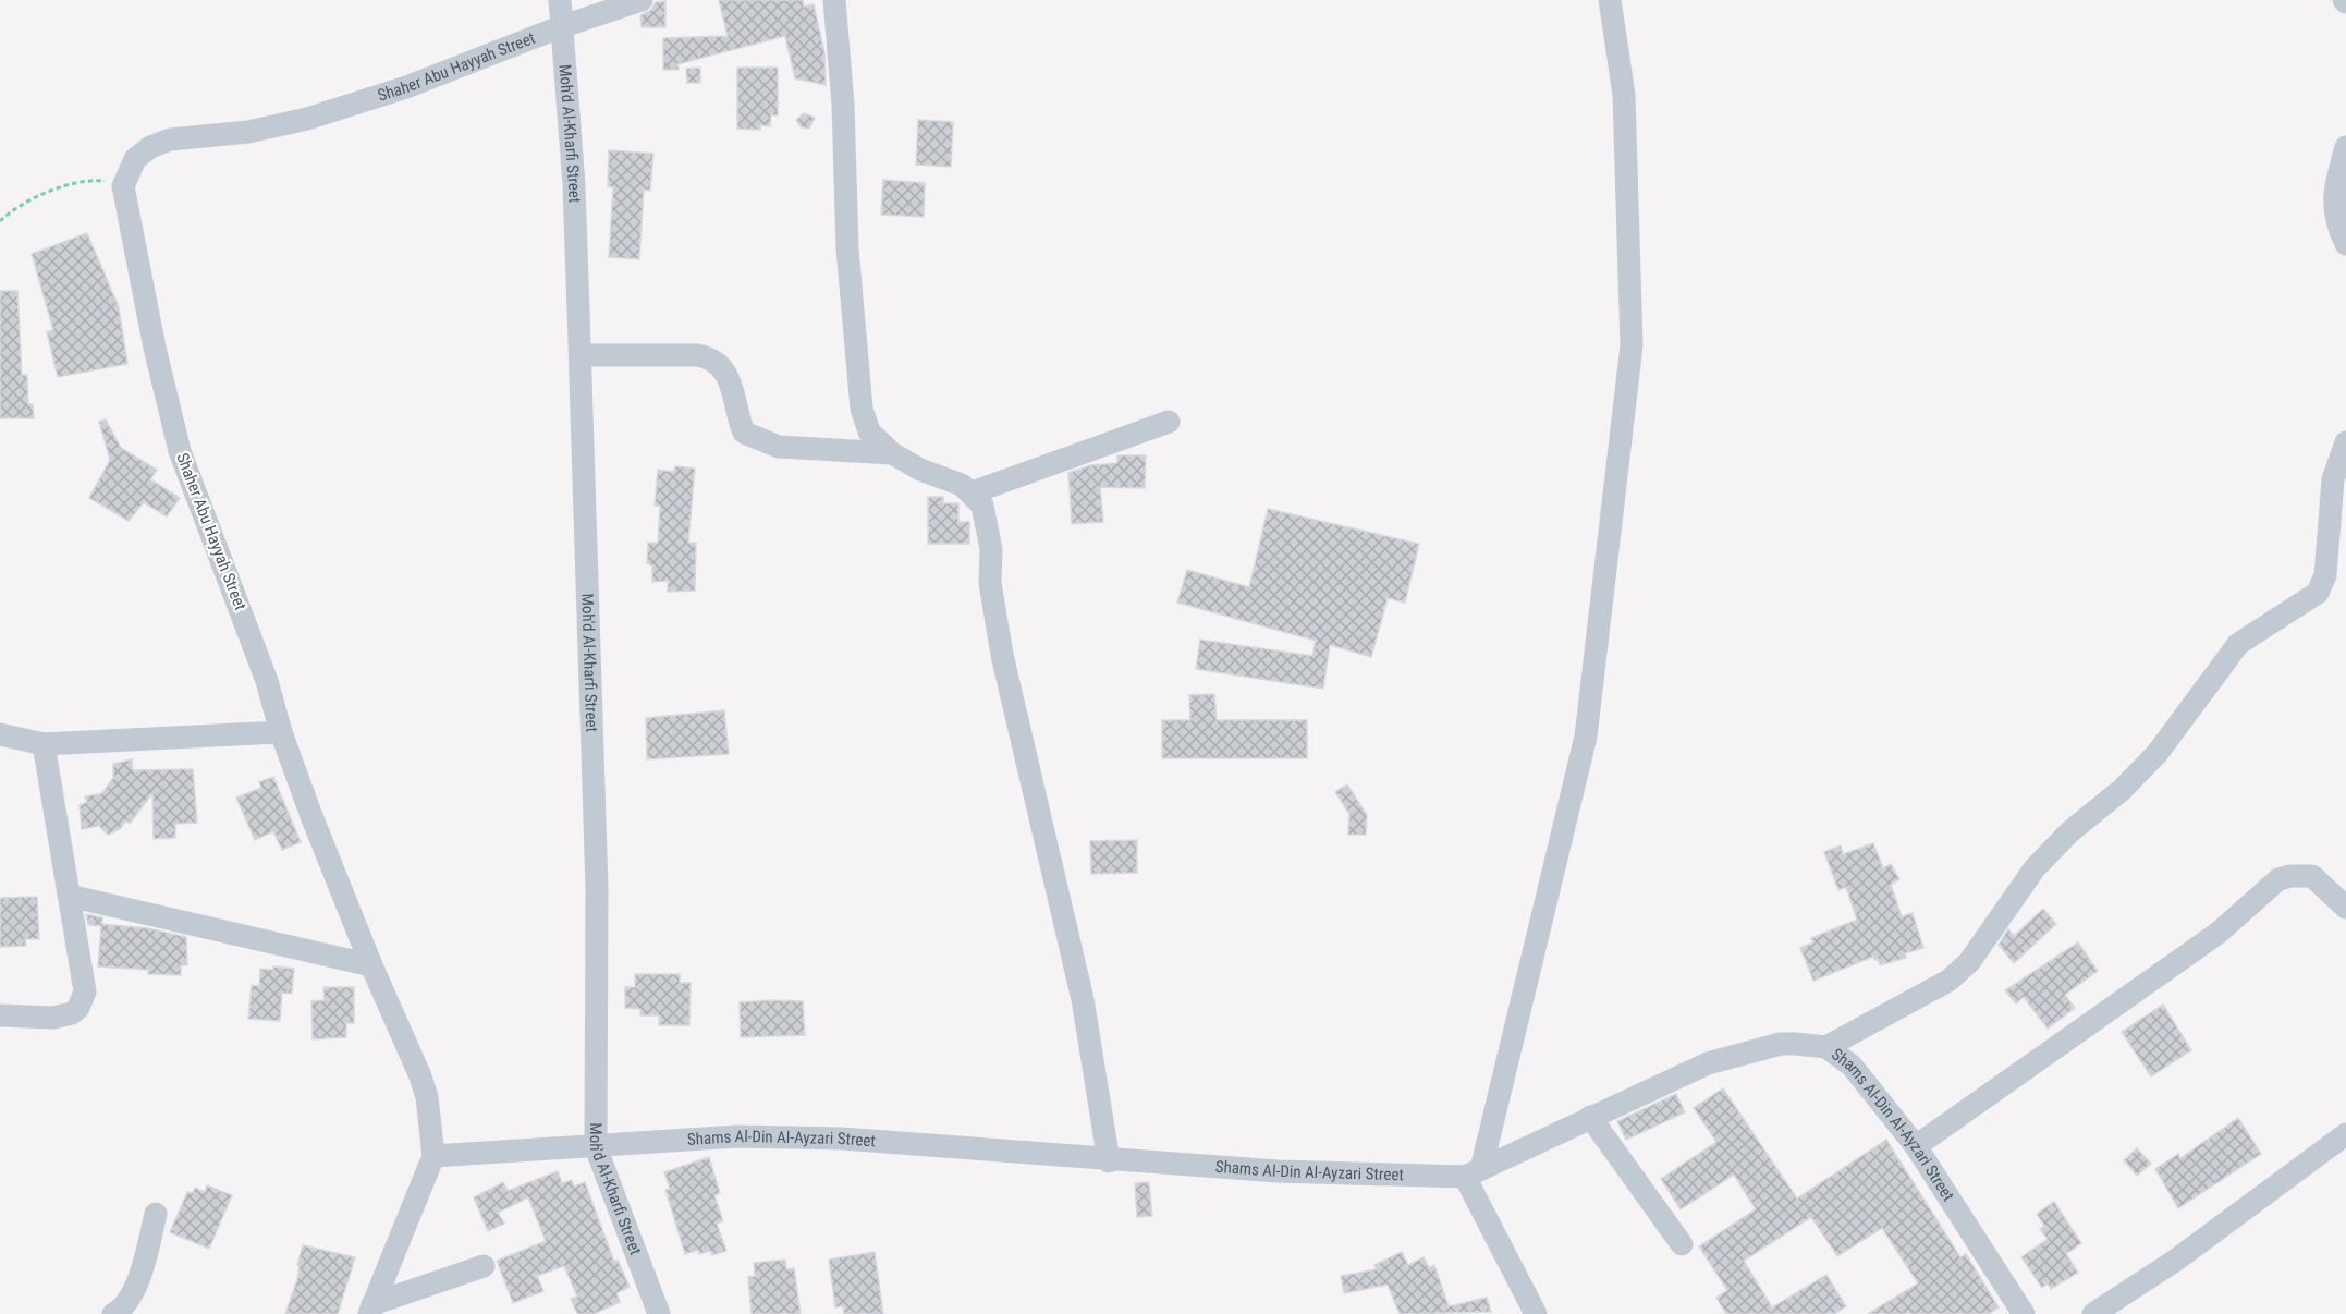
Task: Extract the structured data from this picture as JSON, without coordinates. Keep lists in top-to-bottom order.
{
  "streets": {
    "street": ["Shaher Abu Hayyah Street", "Moh'd Al-Kharfi Street", "Shams Al-Din Al-Ayzari Street"]
  },
  "crossings": [
    ["Shaher Abu Hayyah Street", "Moh'd Al-Kharfi Street"],
    ["Shaher Abu Hayyah Street", "Shams Al-Din Al-Ayzari Street"],
    ["Moh'd Al-Kharfi Street", "Shams Al-Din Al-Ayzari Street"]
  ]
}
